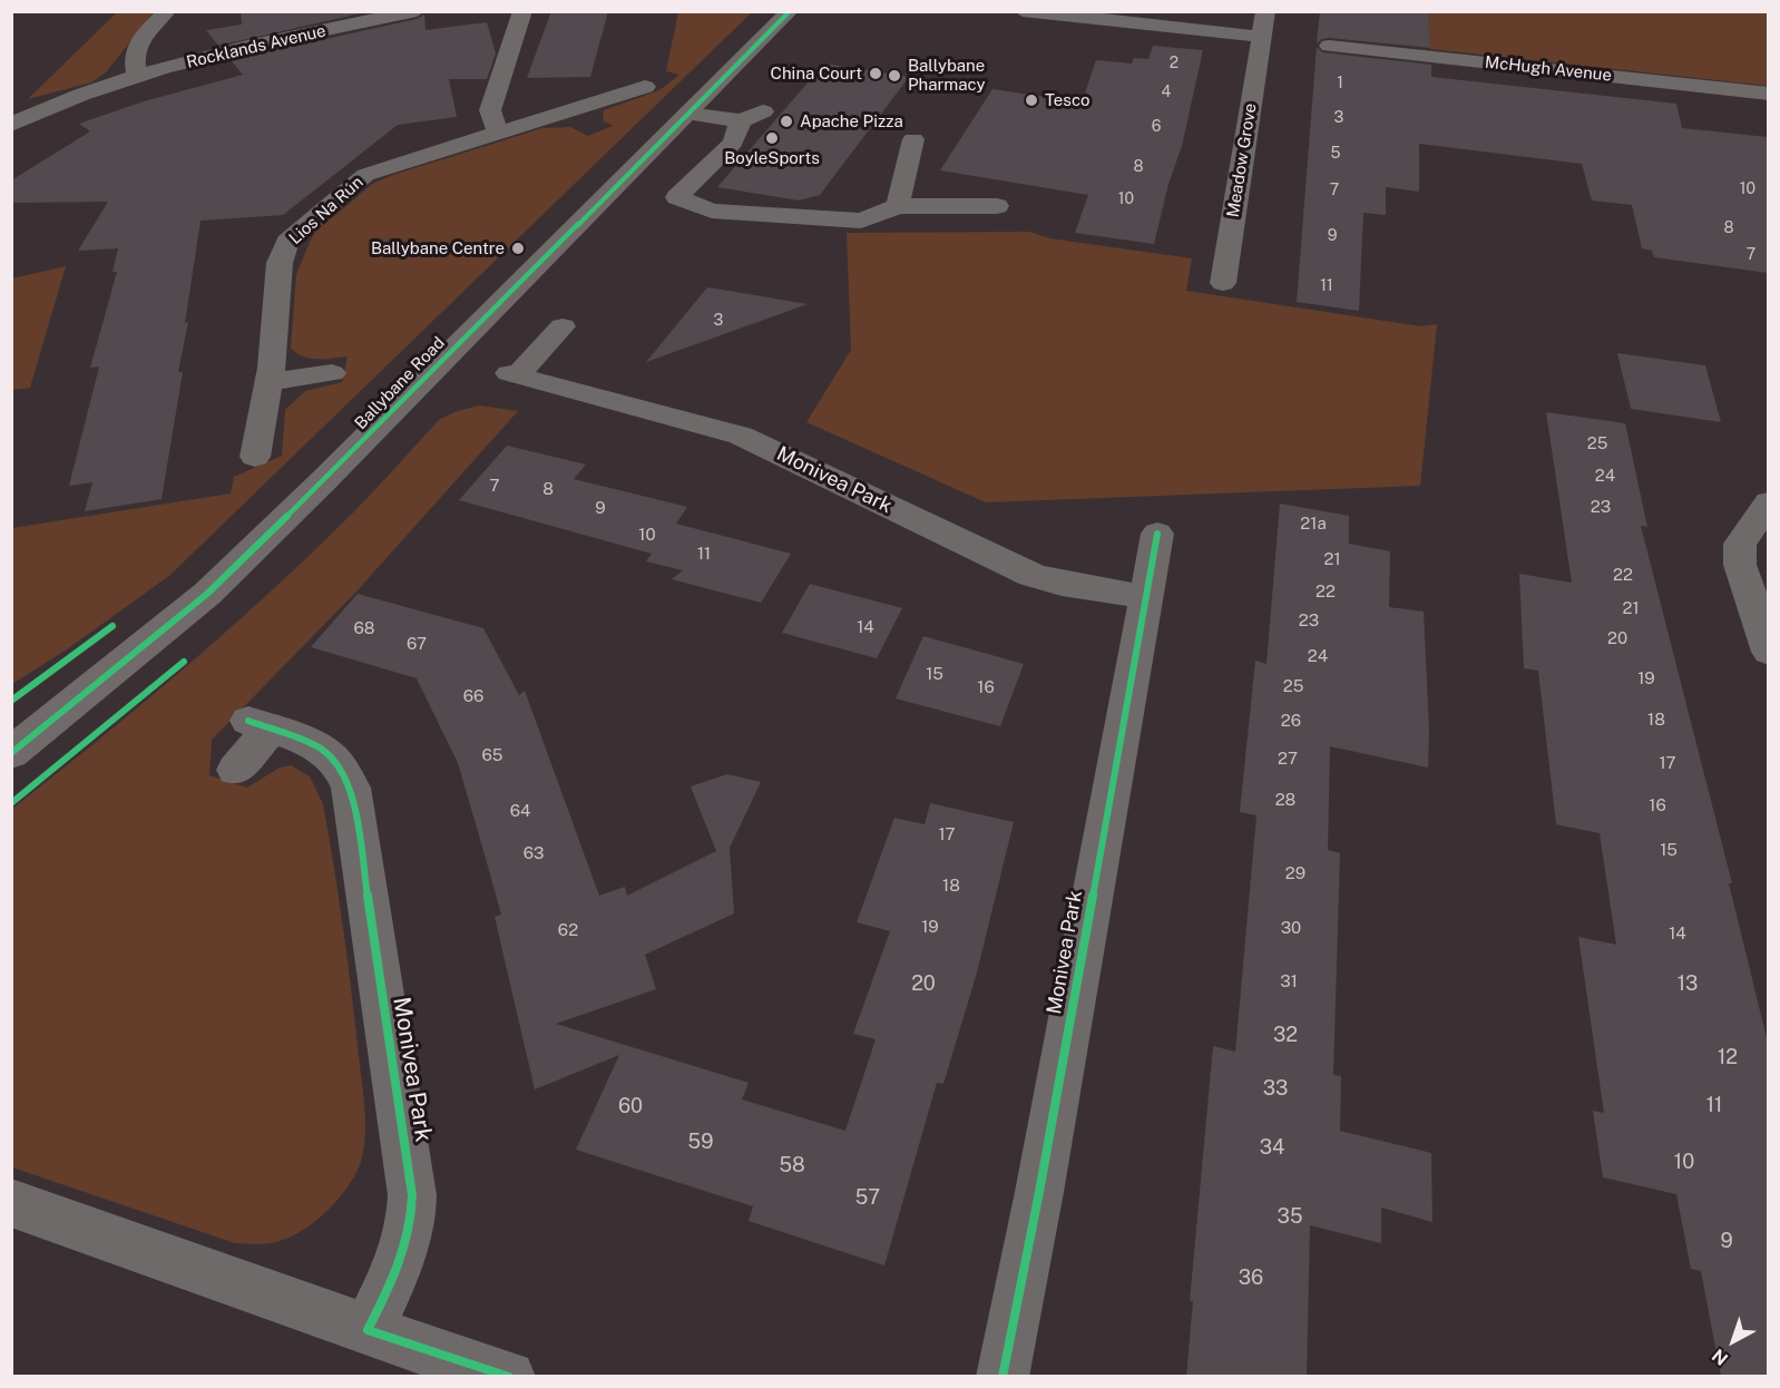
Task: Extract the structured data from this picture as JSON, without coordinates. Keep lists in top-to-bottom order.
{
  "streets": {
    "main road": ["Ballybane Road"],
    "street": [
      "Rocklands Avenue",
      "McHugh Avenue",
      "Meadow Grove",
      "Lios Na Rún",
      "Monivea Park"
    ]
  },
  "places": [
    "China Court",
    "Ballybane Pharmacy",
    "Tesco",
    "Apache Pizza",
    "BoyleSports",
    "Ballybane Centre"
  ],
  "house_numbers": [
    "2",
    "1",
    "4",
    "3",
    "6",
    "5",
    "8",
    "10",
    "7",
    "10",
    "8",
    "9",
    "7",
    "11",
    "3",
    "25",
    "24",
    "7",
    "8",
    "23",
    "9",
    "21a",
    "10",
    "11",
    "21",
    "22",
    "22",
    "21",
    "23",
    "14",
    "68",
    "20",
    "67",
    "24",
    "15",
    "19",
    "25",
    "16",
    "66",
    "18",
    "26",
    "65",
    "27",
    "17",
    "28",
    "16",
    "64",
    "17",
    "15",
    "63",
    "29",
    "18",
    "19",
    "30",
    "62",
    "14",
    "31",
    "20",
    "13",
    "32",
    "12",
    "33",
    "11",
    "60",
    "59",
    "34",
    "10",
    "58",
    "57",
    "35",
    "9",
    "36"
  ],
  "north": "bottom left"
}
